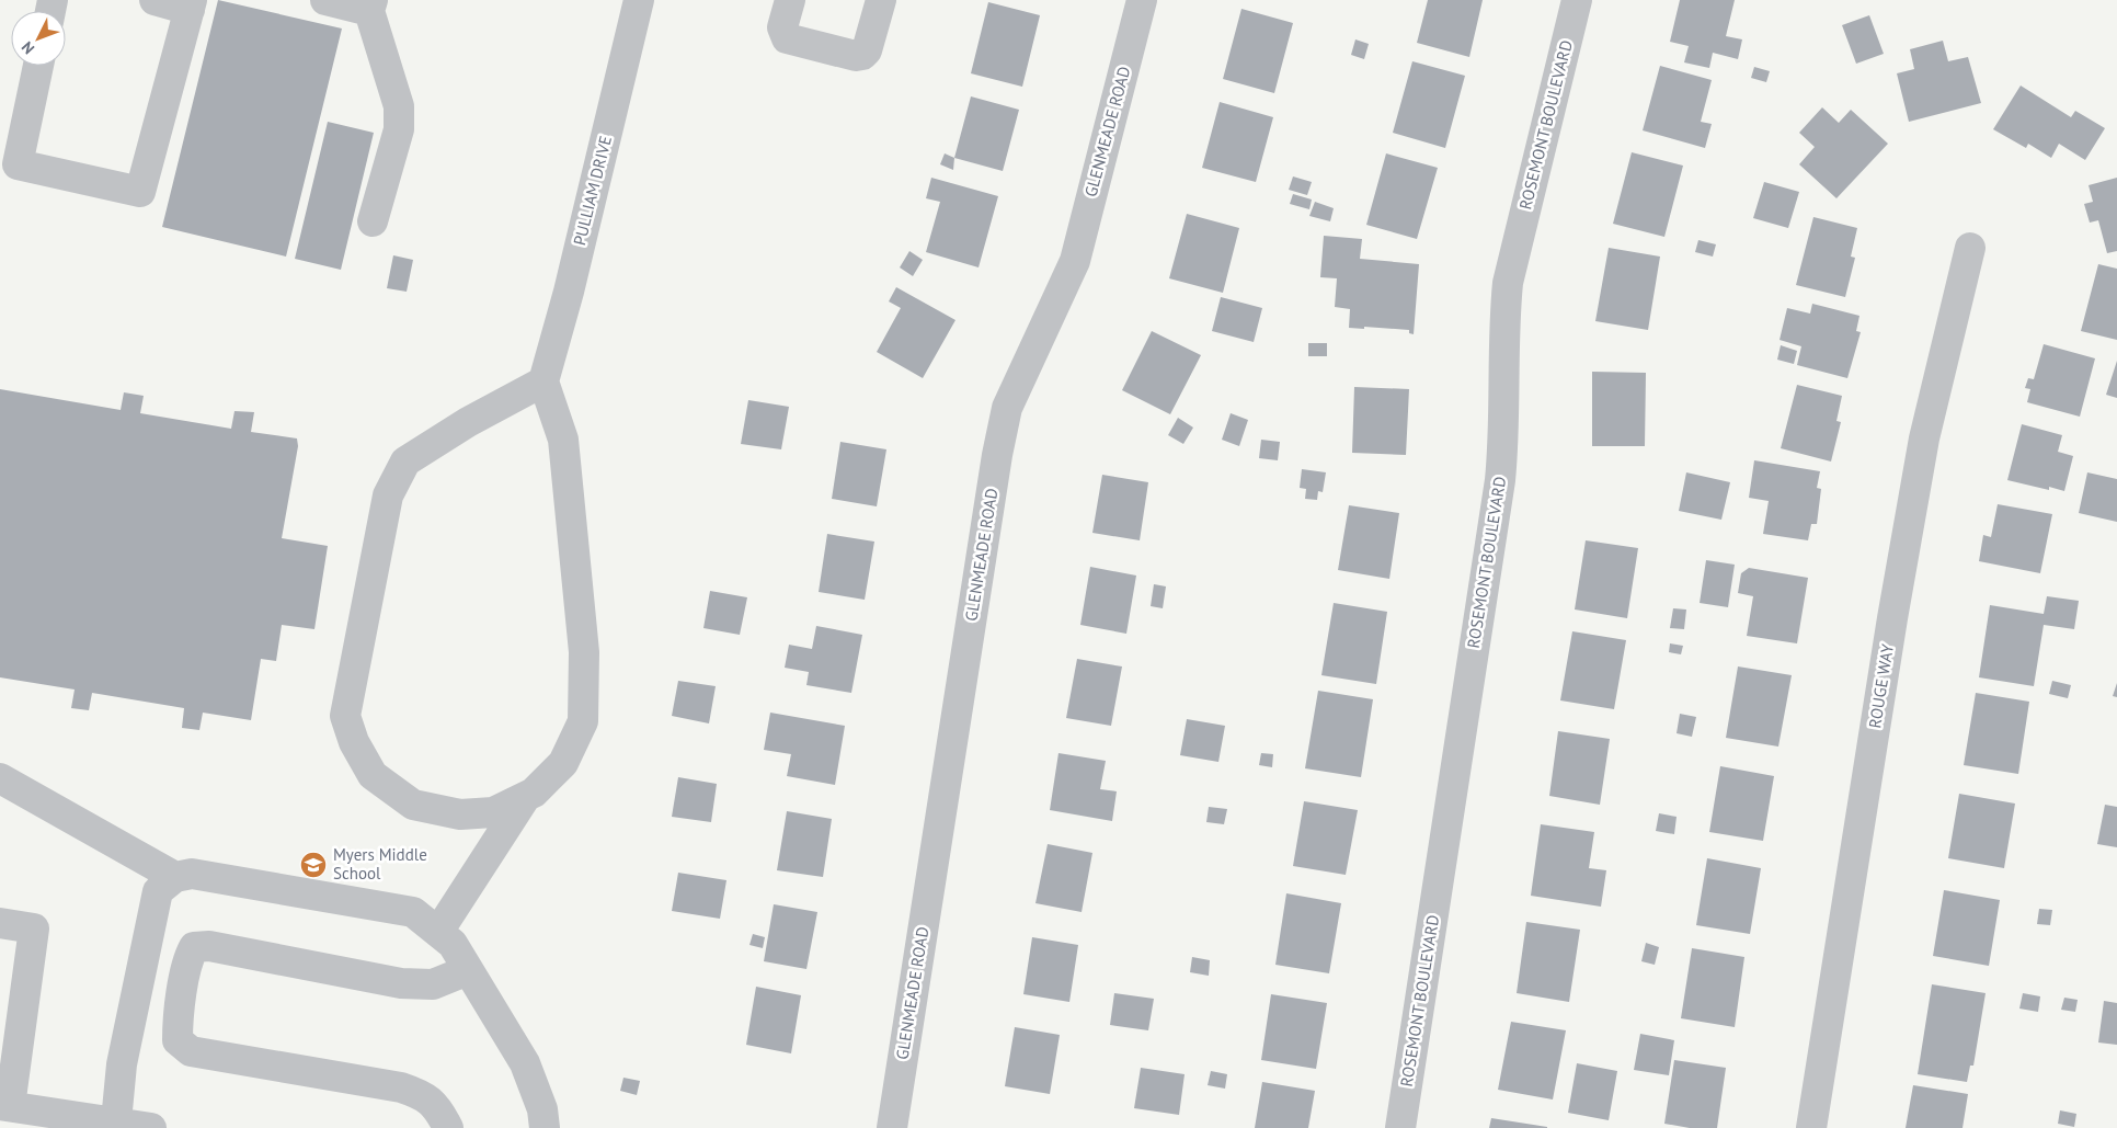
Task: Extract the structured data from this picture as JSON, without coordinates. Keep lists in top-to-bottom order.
{
  "streets": {
    "street": [
      "ROSEMONT BOULEVARD",
      "GLENMEADE ROAD",
      "PULLIAM DRIVE",
      "ROUGE WAY"
    ]
  },
  "places": {
    "school or university": ["Myers Middle School"]
  },
  "north": "bottom left"
}
